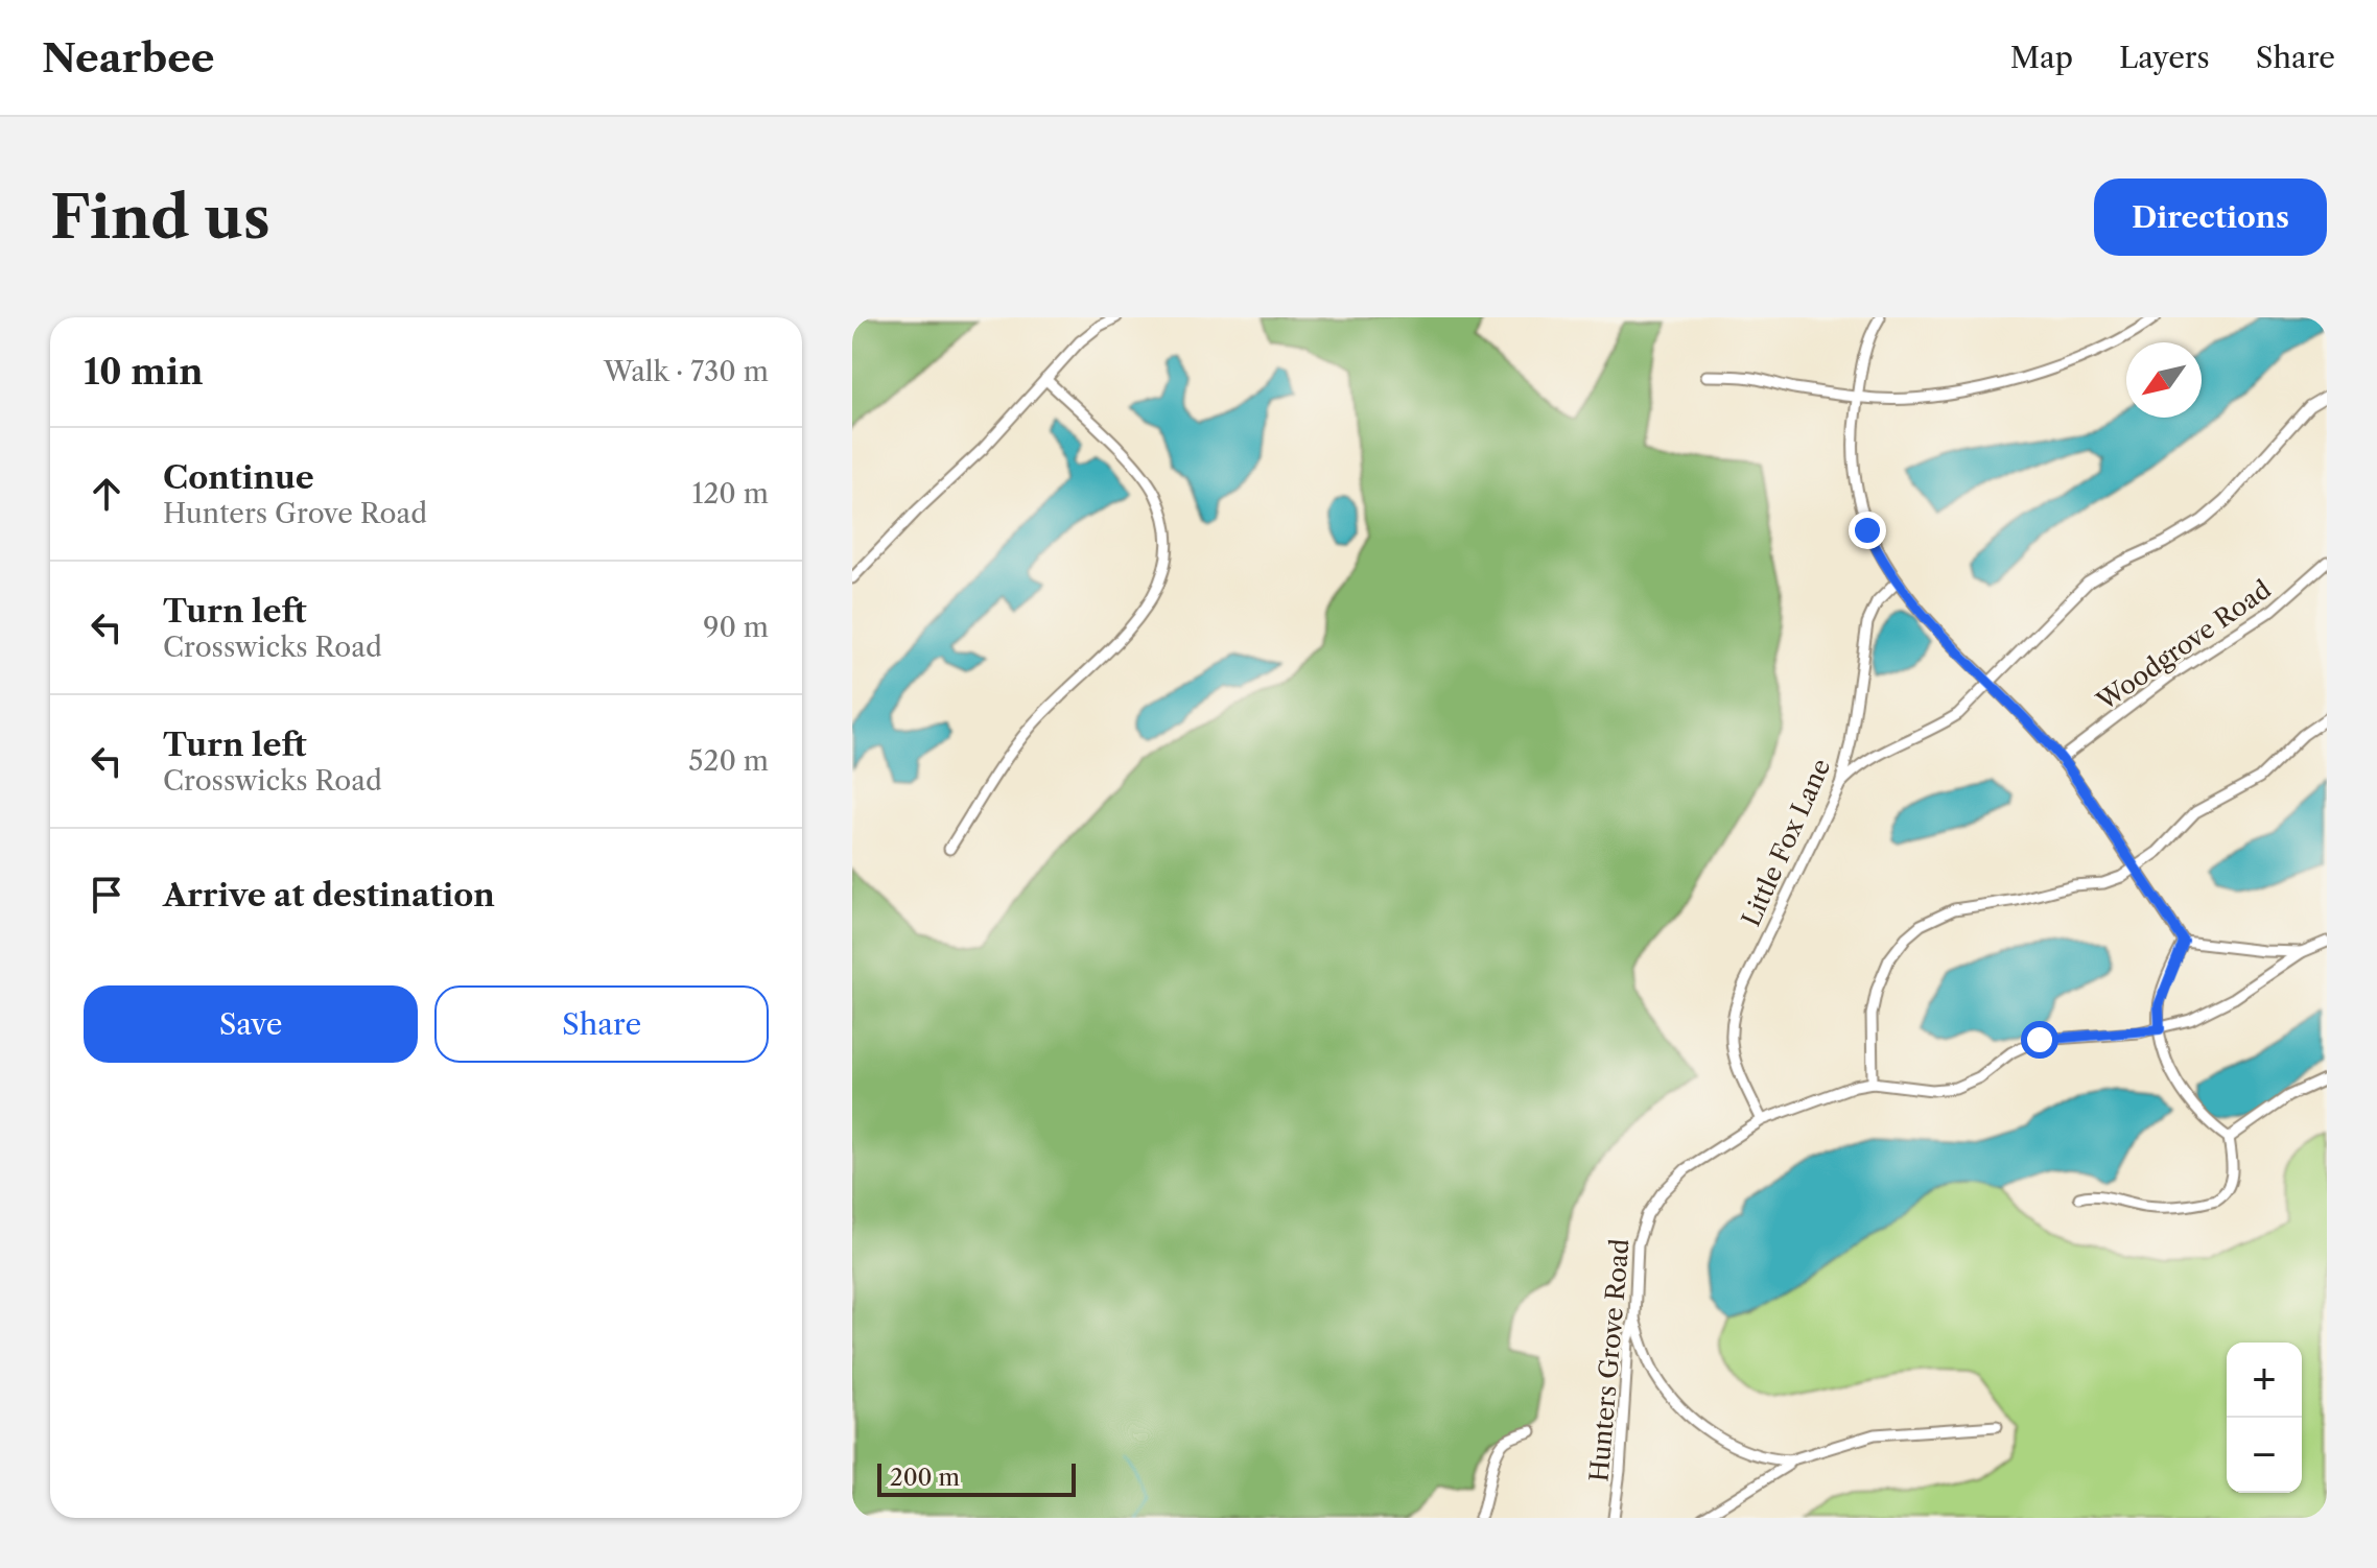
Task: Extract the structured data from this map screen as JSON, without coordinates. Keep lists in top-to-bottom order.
{
  "streets": {
    "street": ["Woodgrove Road", "Little Fox Lane", "Hunters Grove Road"]
  },
  "crossings": [
    ["Little Fox Lane", "Hunters Grove Road"]
  ],
  "scale_bar": "200 m",
  "north": "bottom left",
  "page": {
    "header": "Nearbee",
    "nav": ["Map", "Layers", "Share"],
    "buttons": [
      "Directions",
      ["Save", "Share"]
    ],
    "title": "Find us",
    "heading": ["10 min", "Walk · 730 m"],
    "list": [
      ["Continue", "Hunters Grove Road", "120 m"],
      ["Turn left", "Crosswicks Road", "90 m"],
      ["Turn left", "Crosswicks Road", "520 m"],
      "Arrive at destination"
    ],
    "map_buttons": ["+", "−"],
    "scale": "200 m"
  }
}
